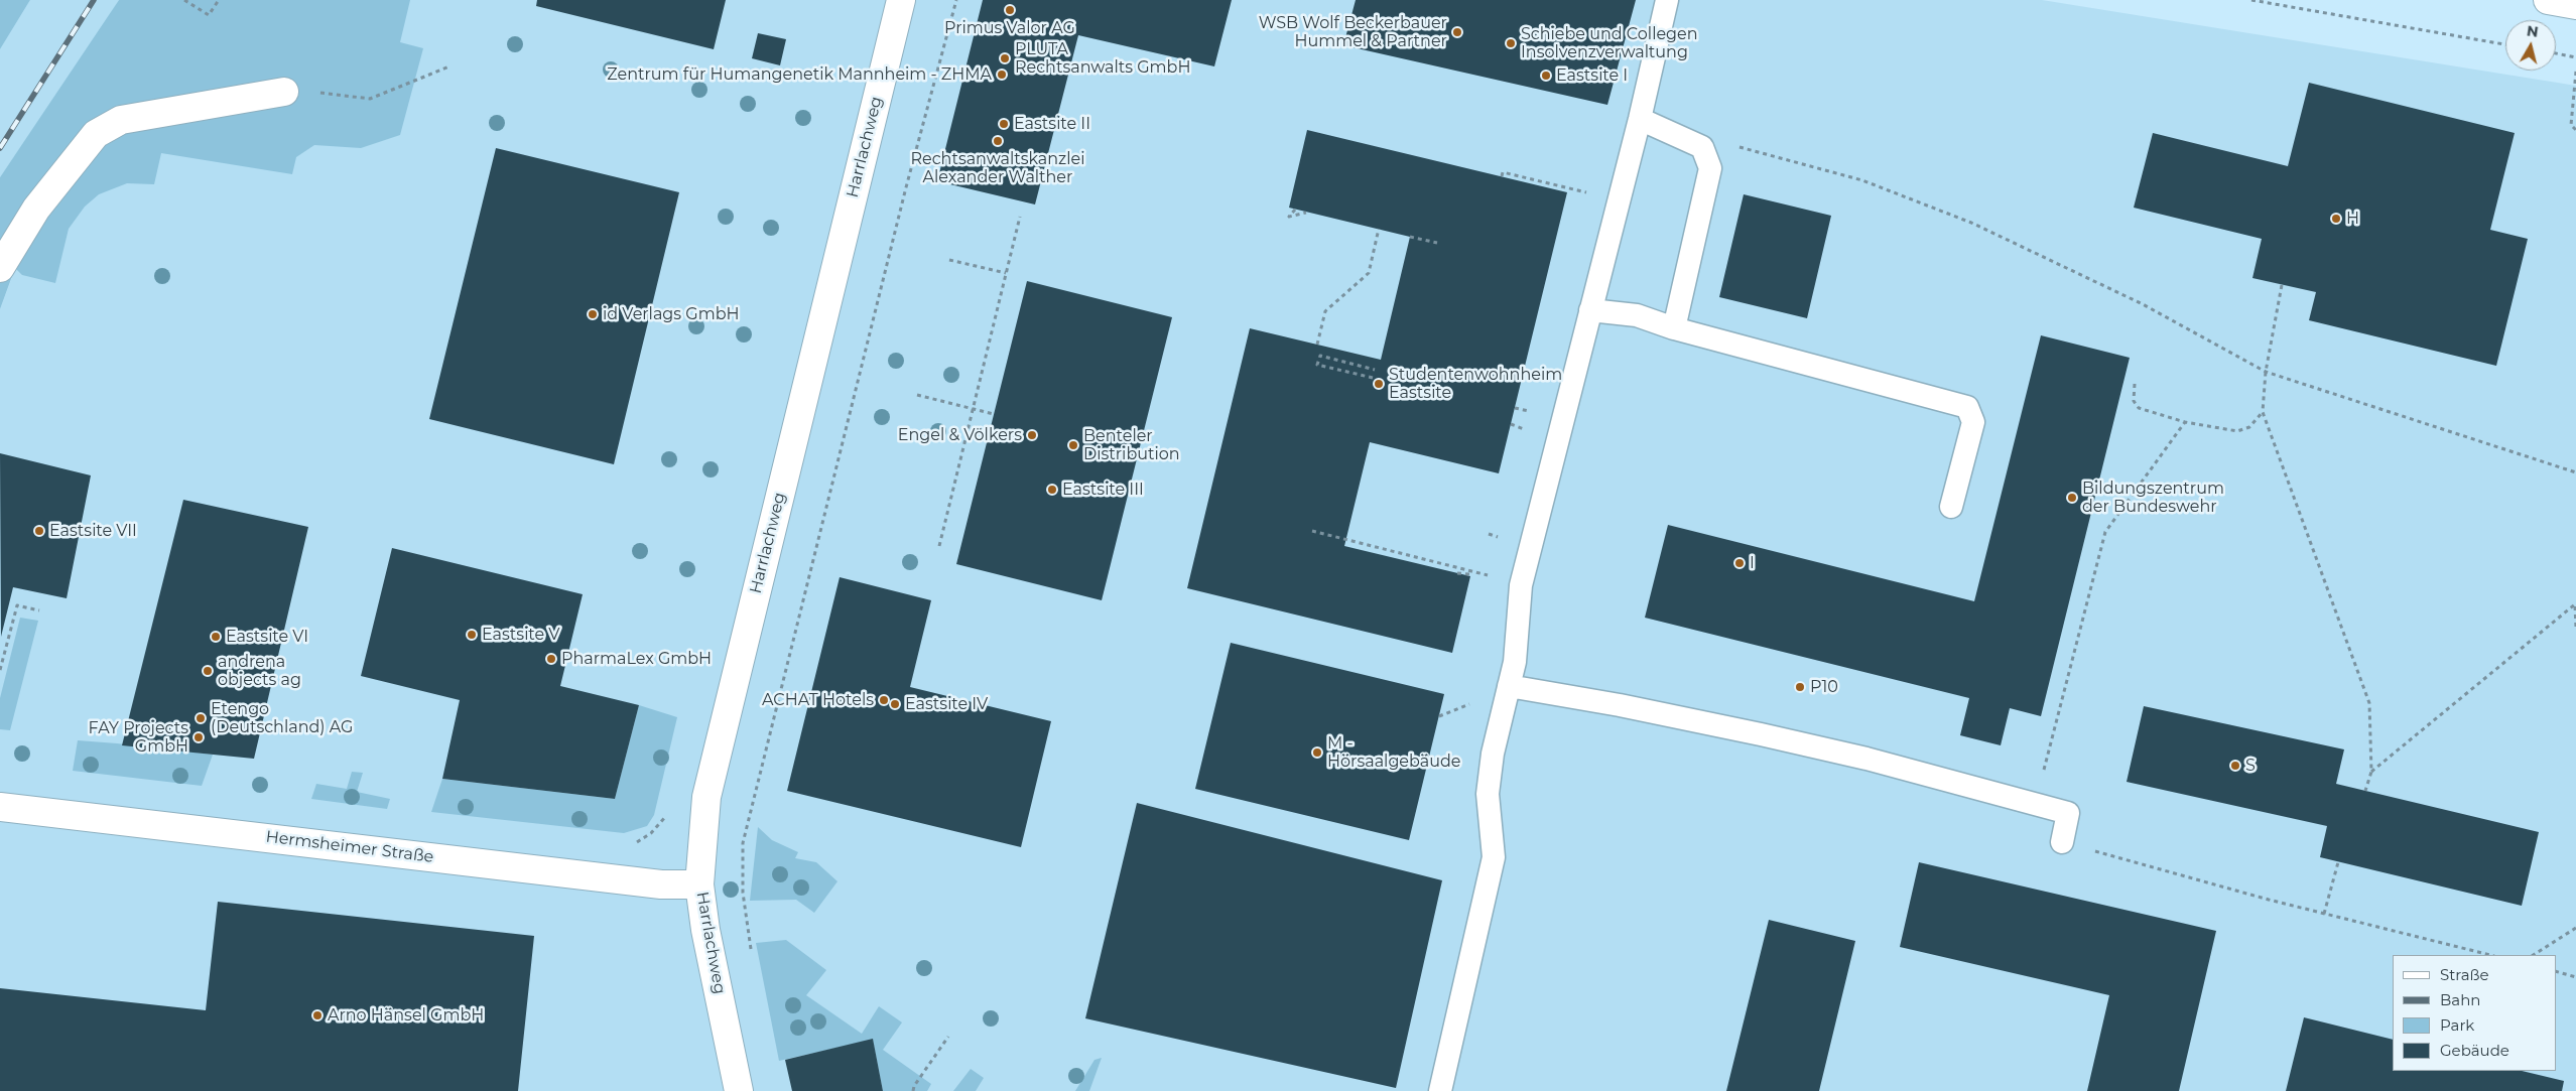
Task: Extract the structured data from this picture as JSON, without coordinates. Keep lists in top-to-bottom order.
{
  "streets": {
    "street": ["Harrlachweg", "Hermsheimer Straße"]
  },
  "crossings": [
    ["Harrlachweg", "Hermsheimer Straße"]
  ],
  "places": [
    "Primus Valor AG",
    "WSB Wolf Beckerbauer Hummel & Partner",
    "Schiebe und Collegen Insolvenzverwaltung",
    "PLUTA Rechtsanwalts GmbH",
    "Zentrum für Humangenetik Mannheim - ZHMA",
    "Eastsite I",
    "Eastsite II",
    "Rechtsanwaltskanzlei Alexander Walther",
    "H",
    "id Verlags GmbH",
    "Studentenwohnheim Eastsite",
    "Engel & Völkers",
    "Benteler Distribution",
    "Eastsite III",
    "Bildungszentrum der Bundeswehr",
    "Eastsite VII",
    "I",
    "Eastsite V",
    "Eastsite VI",
    "PharmaLex GmbH",
    "andrena objects ag",
    "P10",
    "ACHAT Hotels",
    "Eastsite IV",
    "Etengo (Deutschland) AG",
    "FAY Projects GmbH",
    "M - Hörsaalgebäude",
    "S",
    "Arno Hänsel GmbH"
  ],
  "legend": [
    "Straße",
    "Bahn",
    "Park",
    "Gebäude"
  ],
  "north": "top"
}
